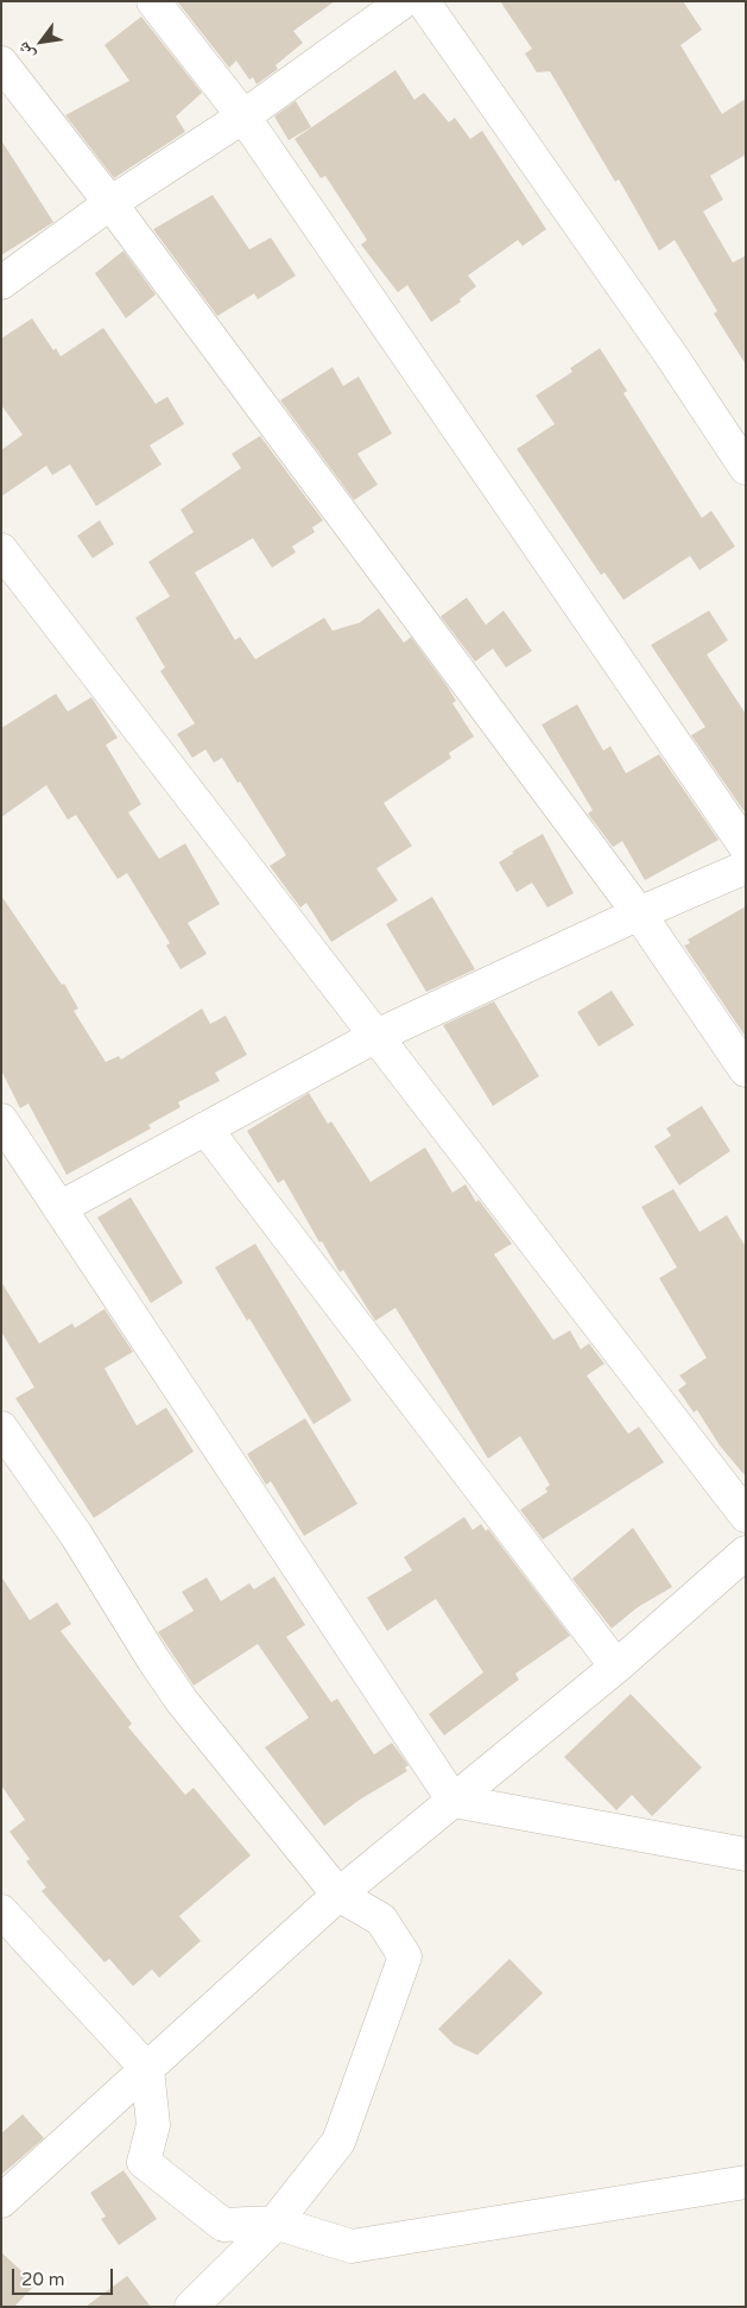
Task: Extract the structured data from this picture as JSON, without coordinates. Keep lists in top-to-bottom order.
{
  "scale_bar": "20 m",
  "north": "bottom left"
}
